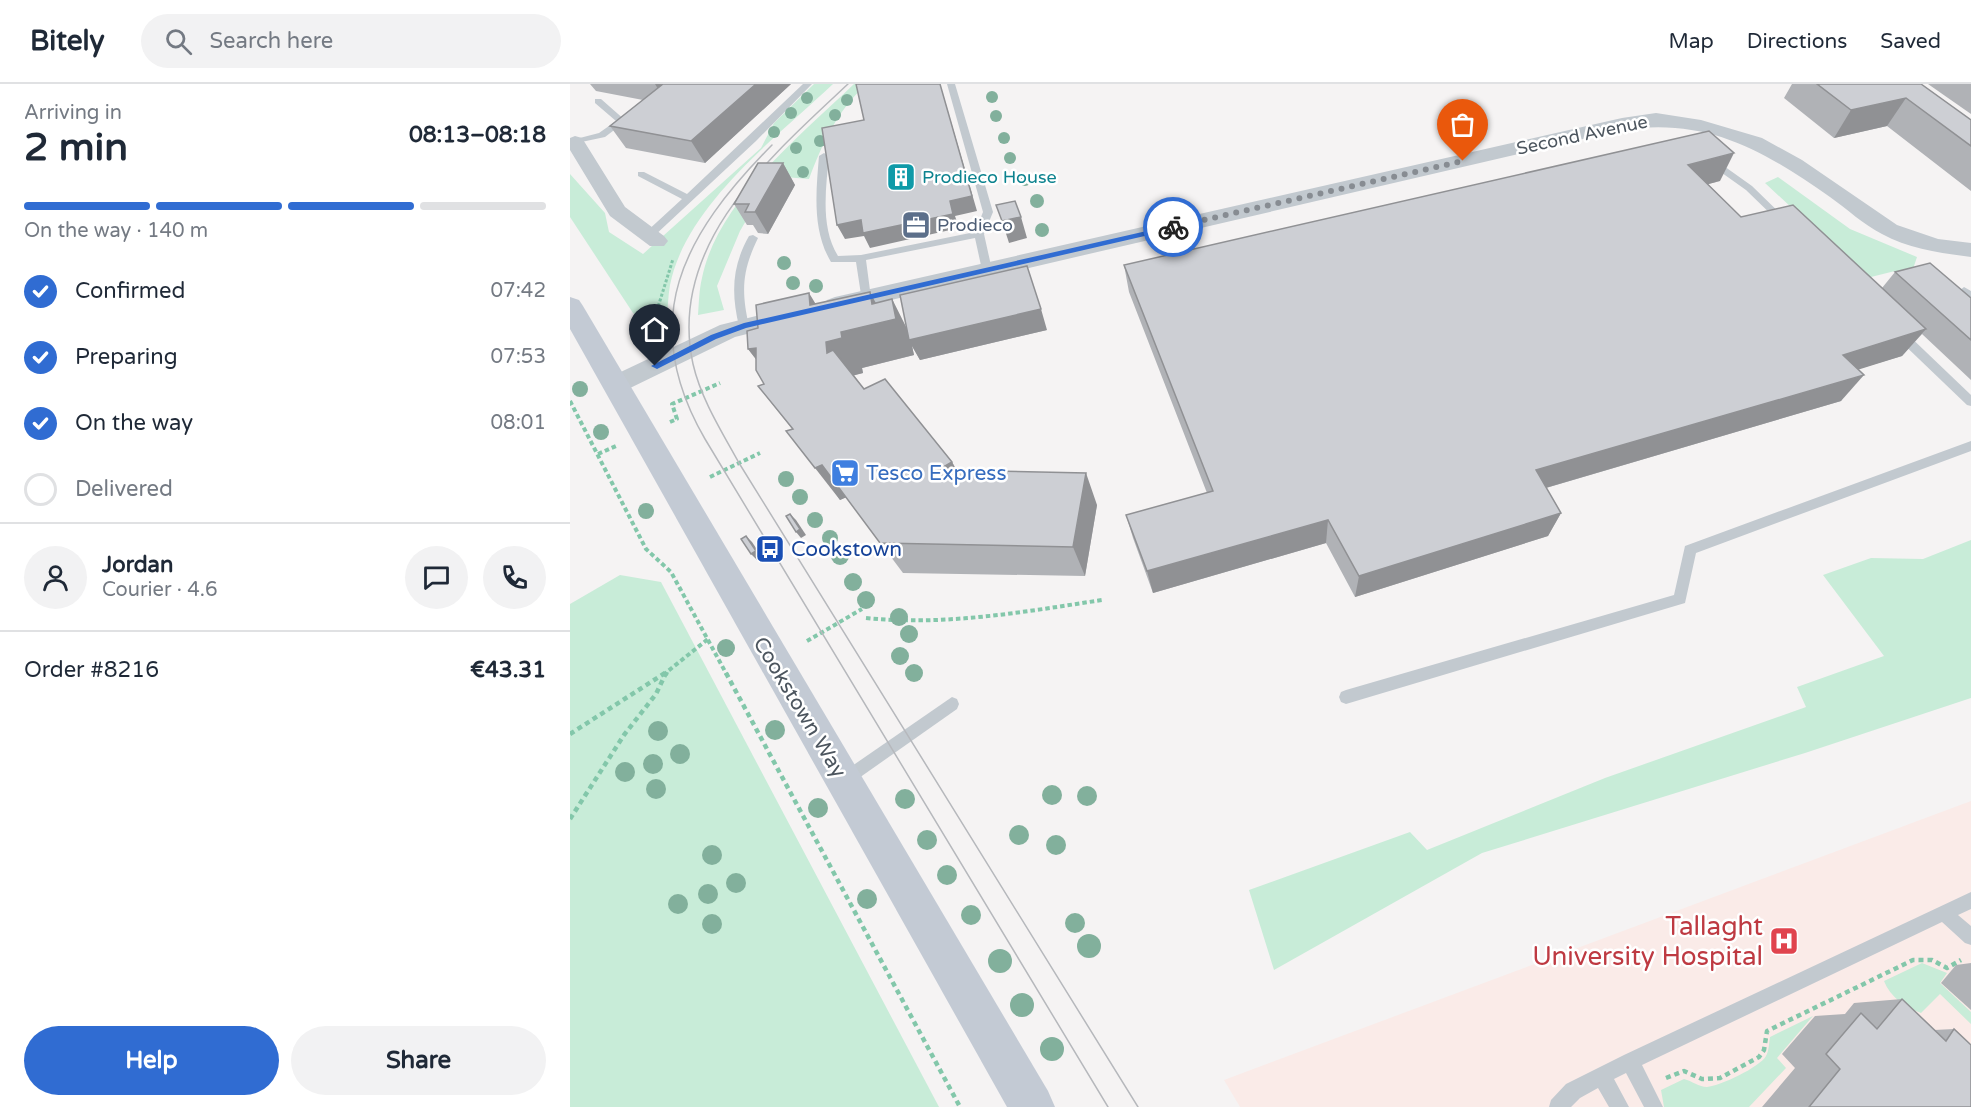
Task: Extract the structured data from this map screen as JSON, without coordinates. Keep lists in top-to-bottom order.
{
  "streets": {
    "street": ["Second Avenue", "Cookstown Way"]
  },
  "crossings": [
    ["Second Avenue", "Cookstown Way"]
  ],
  "places": {
    "building": ["Prodieco House"],
    "office": ["Prodieco"],
    "supermarket": ["Tesco Express"],
    "bus stop": ["Cookstown"],
    "hospital": ["Tallaght University Hospital"]
  },
  "page": {
    "header": "Bitely",
    "search": "Search here",
    "nav": ["Map", "Directions", "Saved"],
    "heading": ["2 min", "Arriving in", "08:13–08:18"],
    "panel": [
      "Jordan",
      "Courier · 4.6",
      "Order #8216",
      "€43.31"
    ],
    "bar": "On the way · 140 m",
    "list": [
      ["Confirmed", "07:42"],
      ["Preparing", "07:53"],
      ["On the way", "08:01"],
      "Delivered"
    ],
    "buttons": ["Help", "Share"]
  }
}
